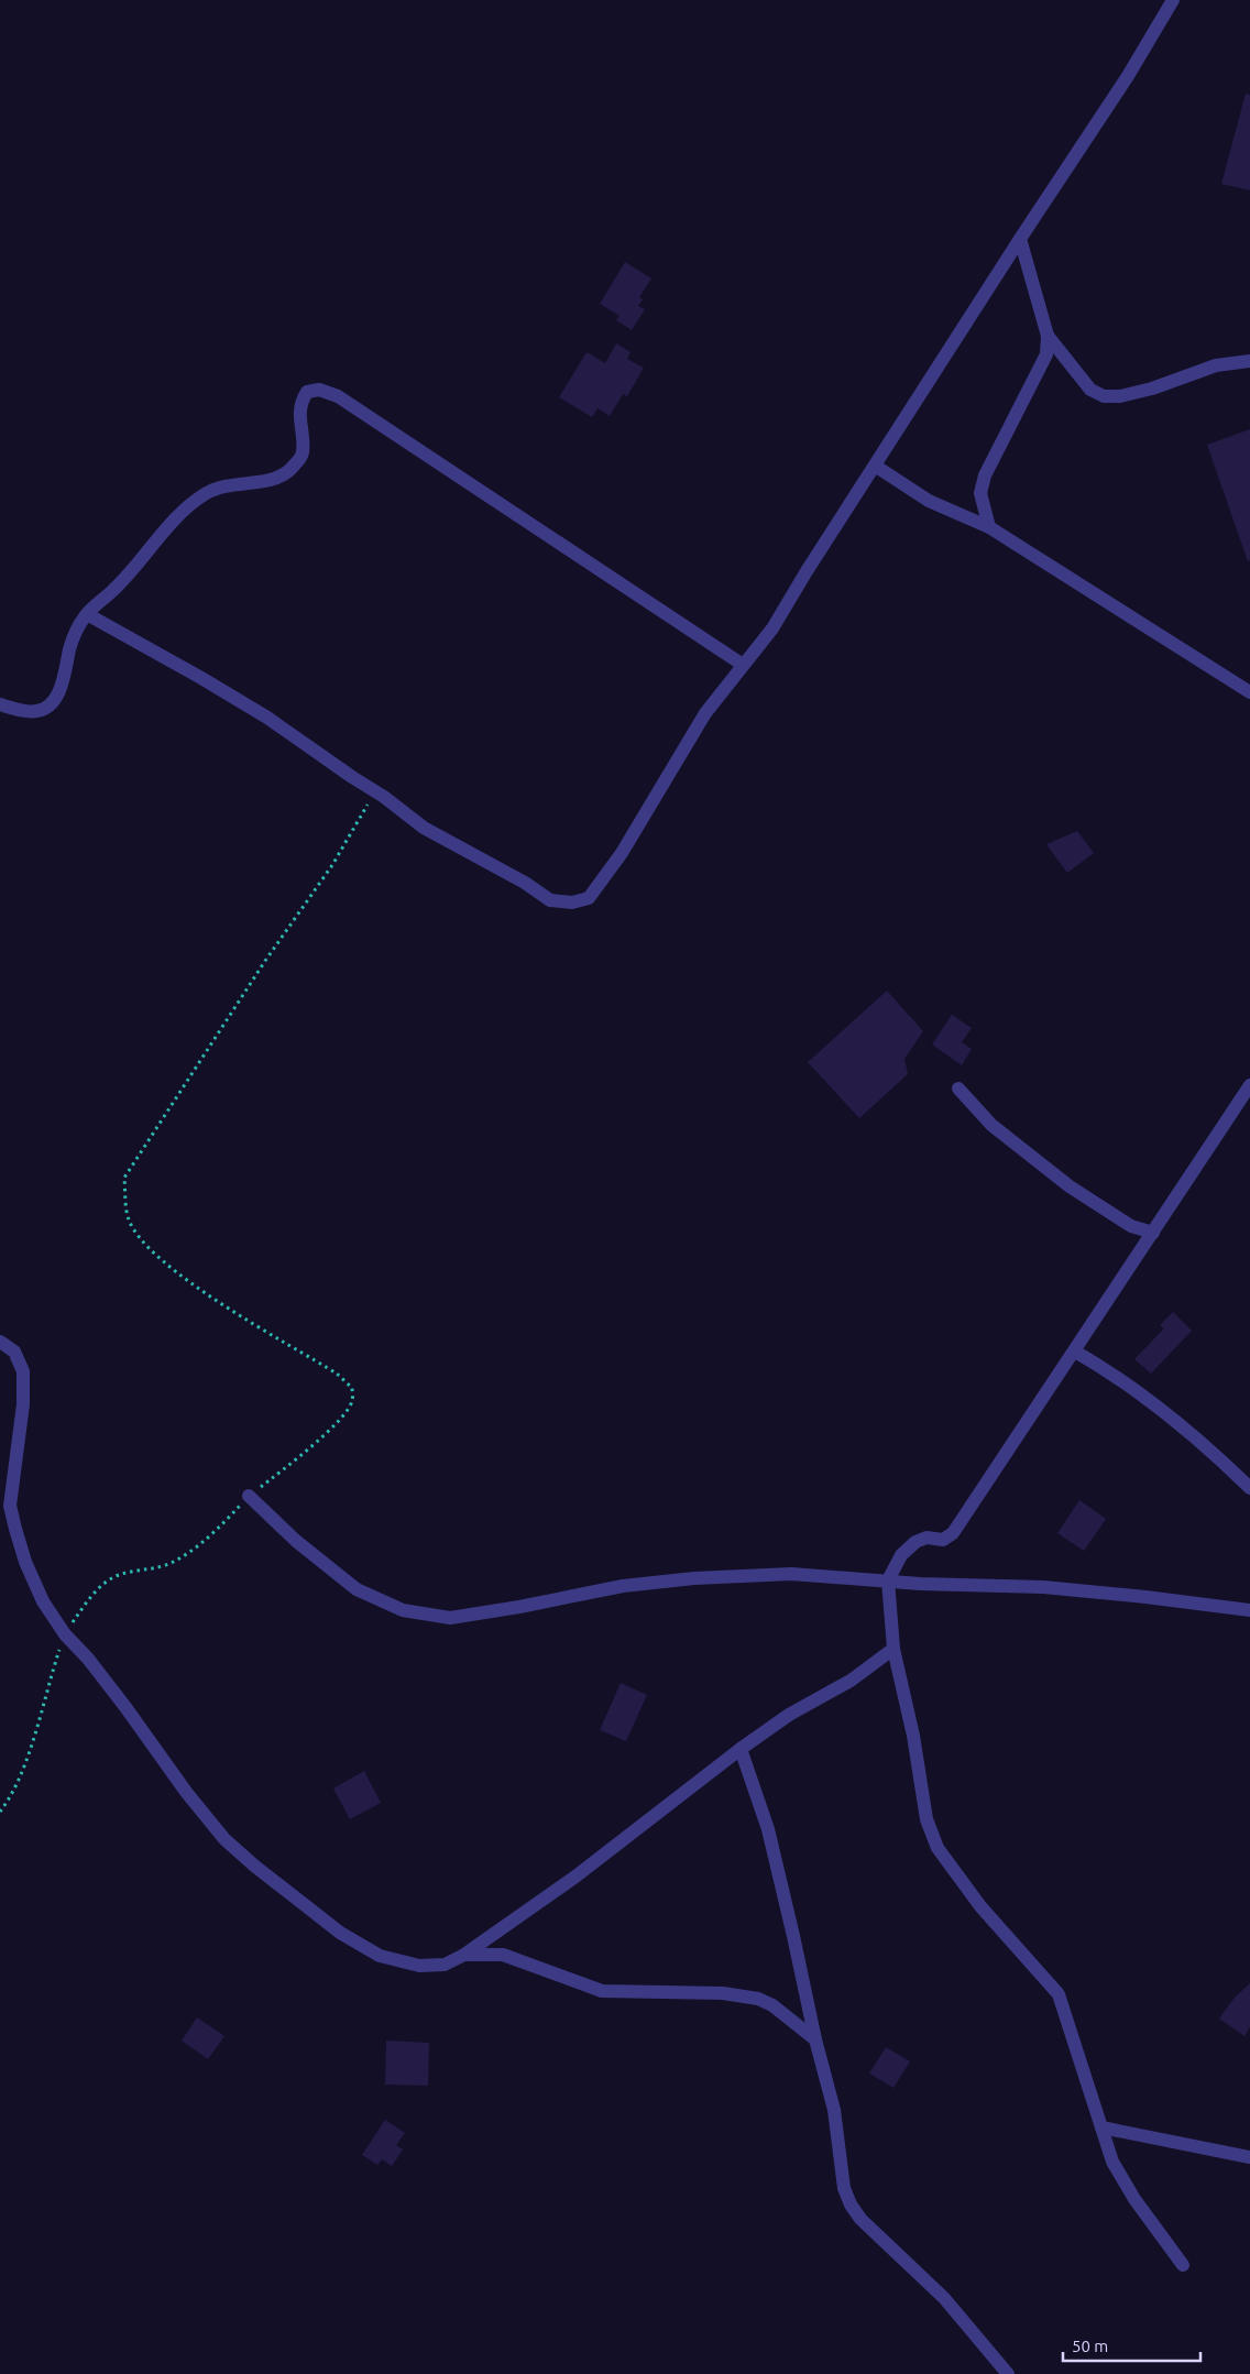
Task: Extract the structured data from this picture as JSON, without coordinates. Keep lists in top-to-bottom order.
{
  "scale_bar": "50 m"
}
